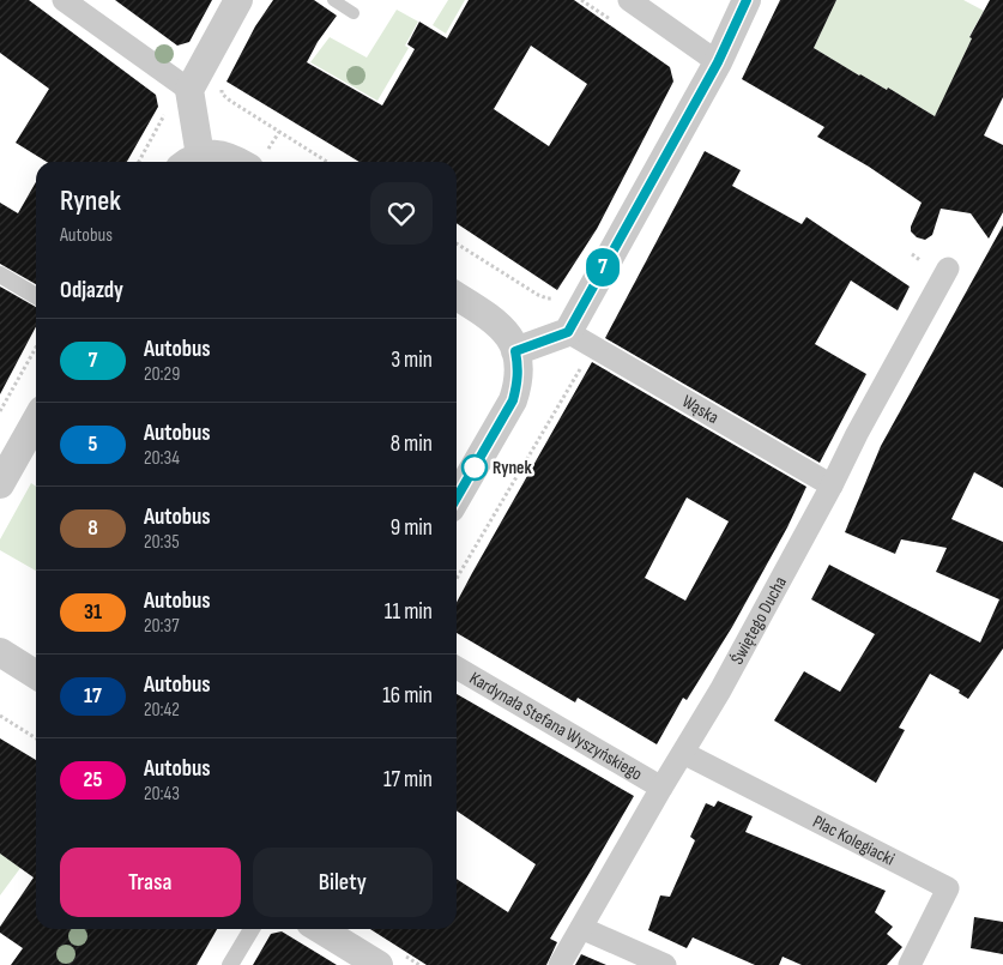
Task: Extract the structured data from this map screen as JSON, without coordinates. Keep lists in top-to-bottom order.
{
  "streets": {
    "street": [
      "Wąska",
      "Świętego Ducha",
      "Kardynała Stefana Wyszyńskiego",
      "Plac Kolegiacki"
    ]
  },
  "crossings": [
    ["Wąska", "Świętego Ducha"],
    ["Świętego Ducha", "Kardynała Stefana Wyszyńskiego"],
    ["Świętego Ducha", "Plac Kolegiacki"]
  ],
  "places": ["Rynek"],
  "lines": ["bus line 7"],
  "page": {
    "on_map": "7",
    "heading": [
      ["Rynek", "Autobus"],
      "Odjazdy"
    ],
    "list": [
      {
        "mark": "7",
        "name": "Autobus",
        "note": "20:29",
        "value": "3 min"
      },
      {
        "mark": "5",
        "name": "Autobus",
        "note": "20:34",
        "value": "8 min"
      },
      {
        "mark": "8",
        "name": "Autobus",
        "note": "20:35",
        "value": "9 min"
      },
      {
        "mark": "31",
        "name": "Autobus",
        "note": "20:37",
        "value": "11 min"
      },
      {
        "mark": "17",
        "name": "Autobus",
        "note": "20:42",
        "value": "16 min"
      },
      {
        "mark": "25",
        "name": "Autobus",
        "note": "20:43",
        "value": "17 min"
      }
    ],
    "buttons": ["Trasa", "Bilety"]
  }
}
